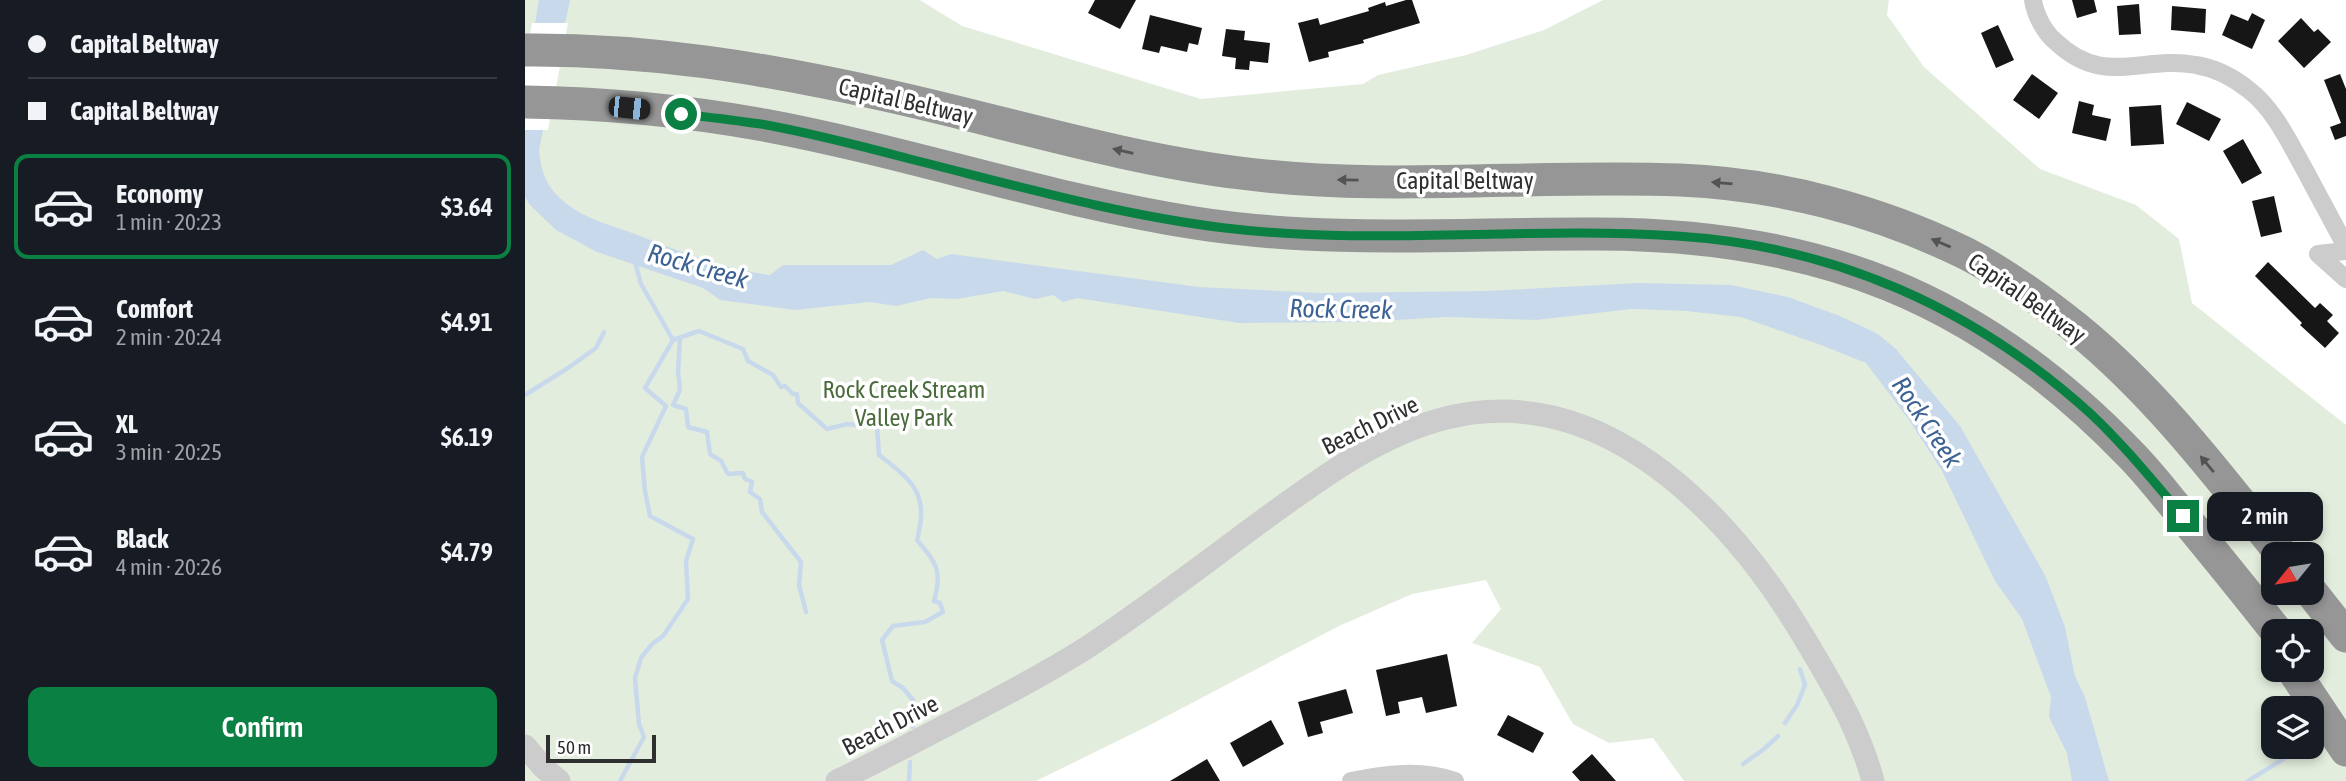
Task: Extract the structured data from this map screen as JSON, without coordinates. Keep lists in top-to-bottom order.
{
  "streets": {
    "highway": ["Capital Beltway"],
    "street": ["Beach Drive"]
  },
  "water": ["Rock Creek"],
  "parks": ["Rock Creek Stream Valley Park"],
  "scale_bar": "50 m",
  "north": "bottom left",
  "page": {
    "banner": ["Capital Beltway", "Capital Beltway"],
    "list": [
      {
        "name": "Economy",
        "note": "1 min · 20:23",
        "value": "$3.64"
      },
      {
        "name": "Comfort",
        "note": "2 min · 20:24",
        "value": "$4.91"
      },
      {
        "name": "XL",
        "note": "3 min · 20:25",
        "value": "$6.19"
      },
      {
        "name": "Black",
        "note": "4 min · 20:26",
        "value": "$4.79"
      }
    ],
    "bubble": "2 min",
    "buttons": "Confirm",
    "scale": "50 m"
  }
}
